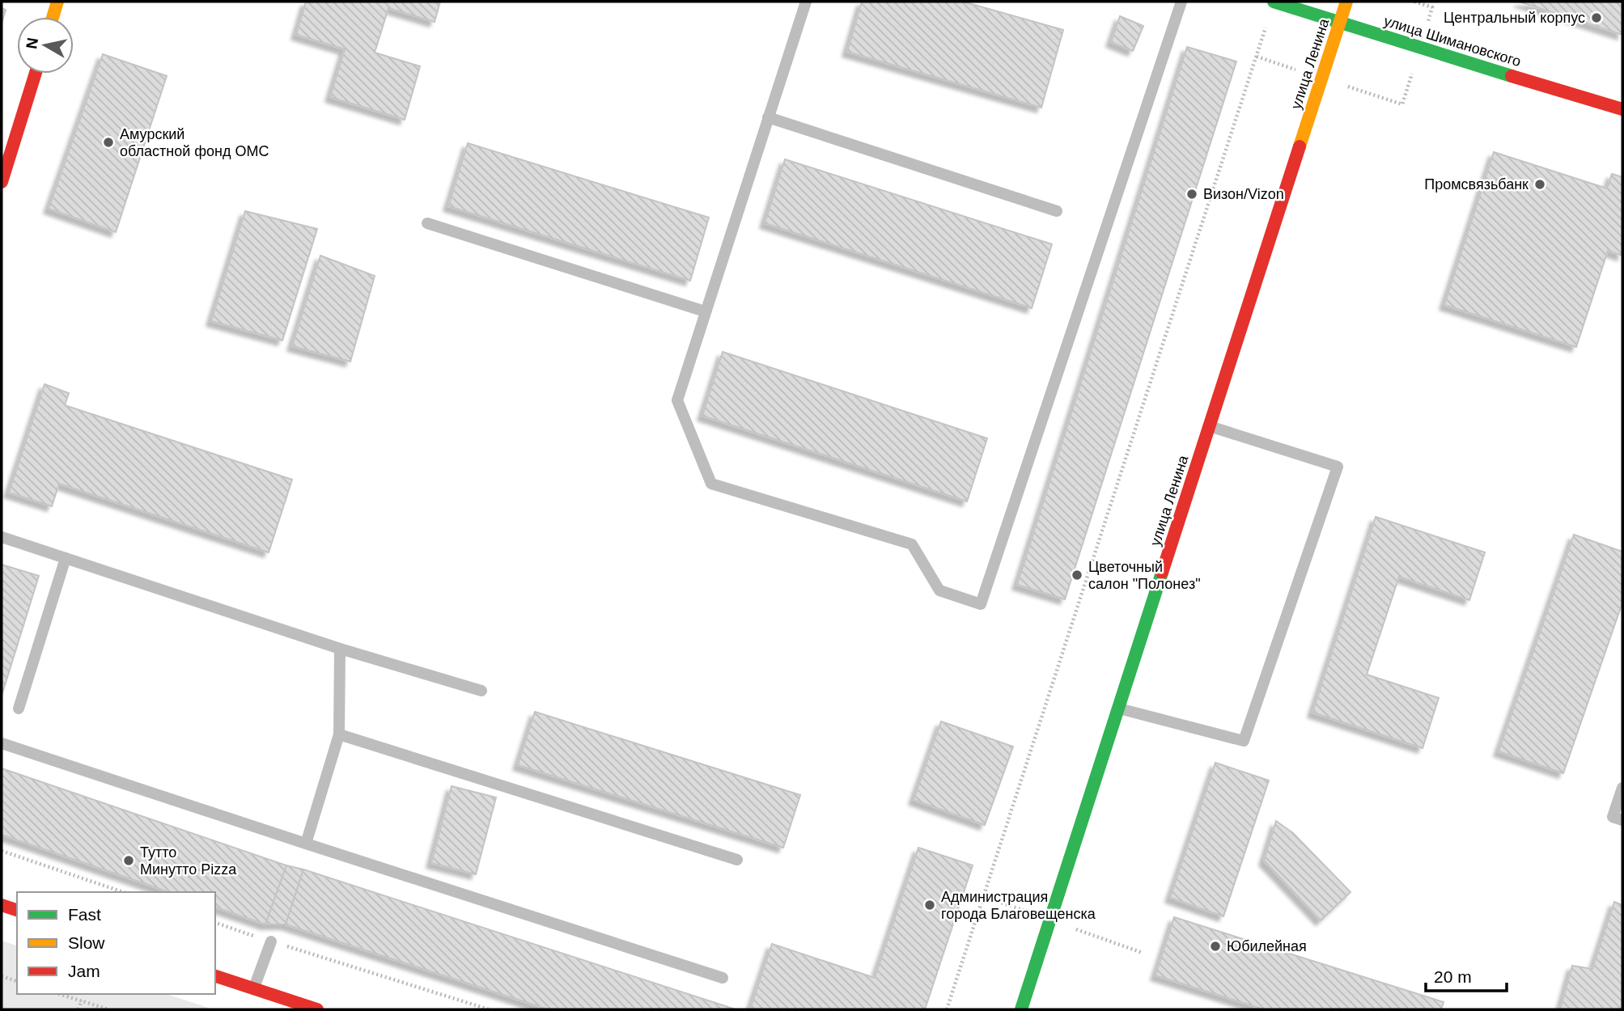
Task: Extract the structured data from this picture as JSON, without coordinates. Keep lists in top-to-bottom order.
{
  "streets": {
    "main road": ["улица Шимановского", "улица Ленина"]
  },
  "crossings": [
    ["улица Шимановского", "улица Ленина"]
  ],
  "places": [
    "Центральный корпус",
    "Амурский областной фонд ОМС",
    "Промсвязьбанк",
    "Визон/Vizon",
    "Цветочный салон \"Полонез\"",
    "Тутто Минутто Pizza",
    "Администрация города Благовещенска",
    "Юбилейная"
  ],
  "legend": ["Fast", "Slow", "Jam"],
  "scale_bar": "20 m",
  "north": "left"
}
